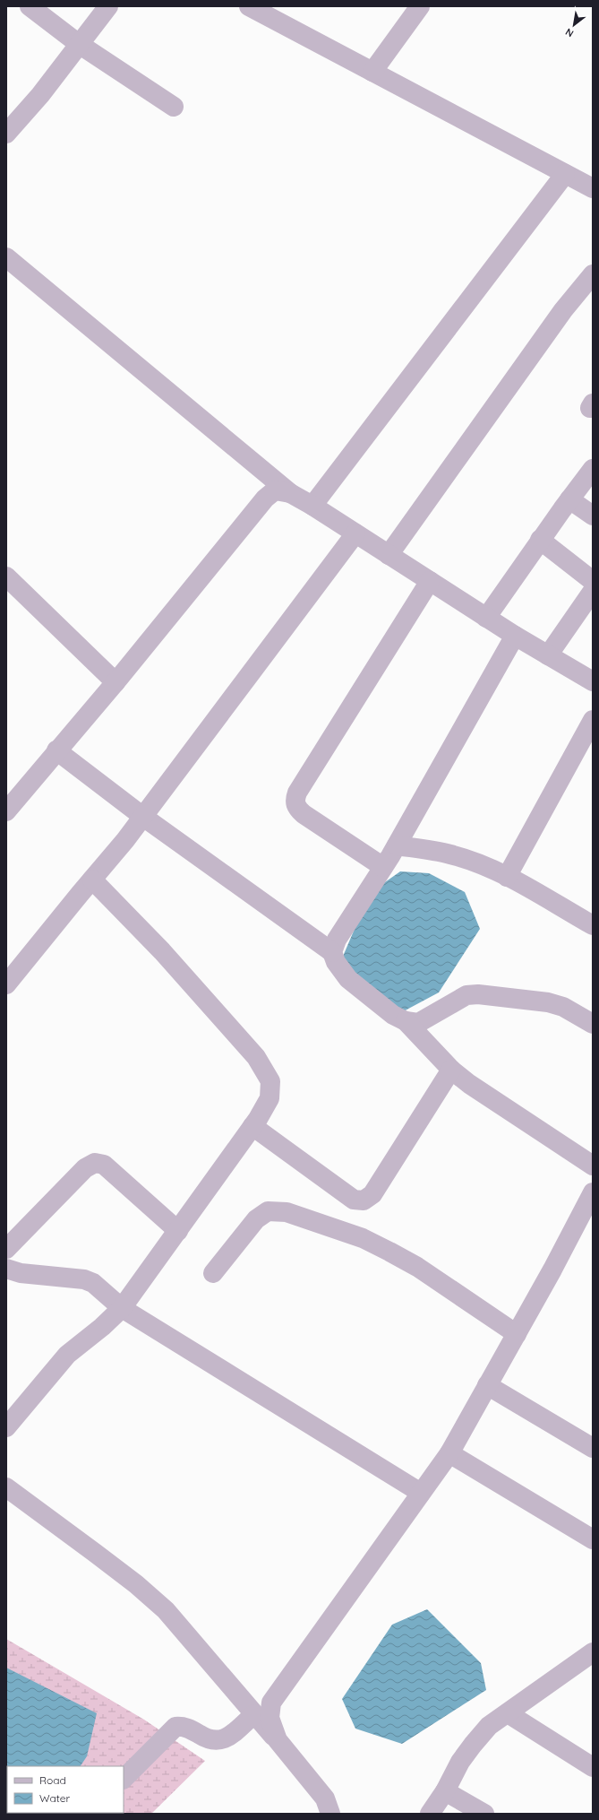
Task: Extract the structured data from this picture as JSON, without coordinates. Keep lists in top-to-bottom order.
{
  "legend": ["Road", "Water"],
  "north": "bottom left"
}
